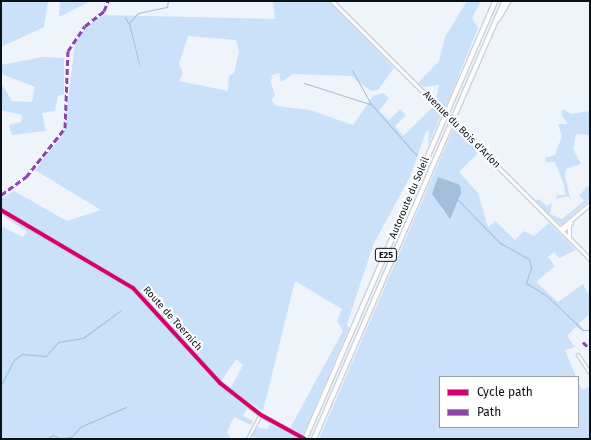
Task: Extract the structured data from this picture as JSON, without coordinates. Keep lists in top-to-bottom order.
{
  "streets": {
    "highway": ["Autoroute du Soleil", "E25"],
    "main road": ["Avenue du Bois d'Arlon", "Route de Toernich"]
  },
  "crossings": [
    ["Autoroute du Soleil", "Route de Toernich"]
  ],
  "legend": ["Cycle path", "Path"]
}
